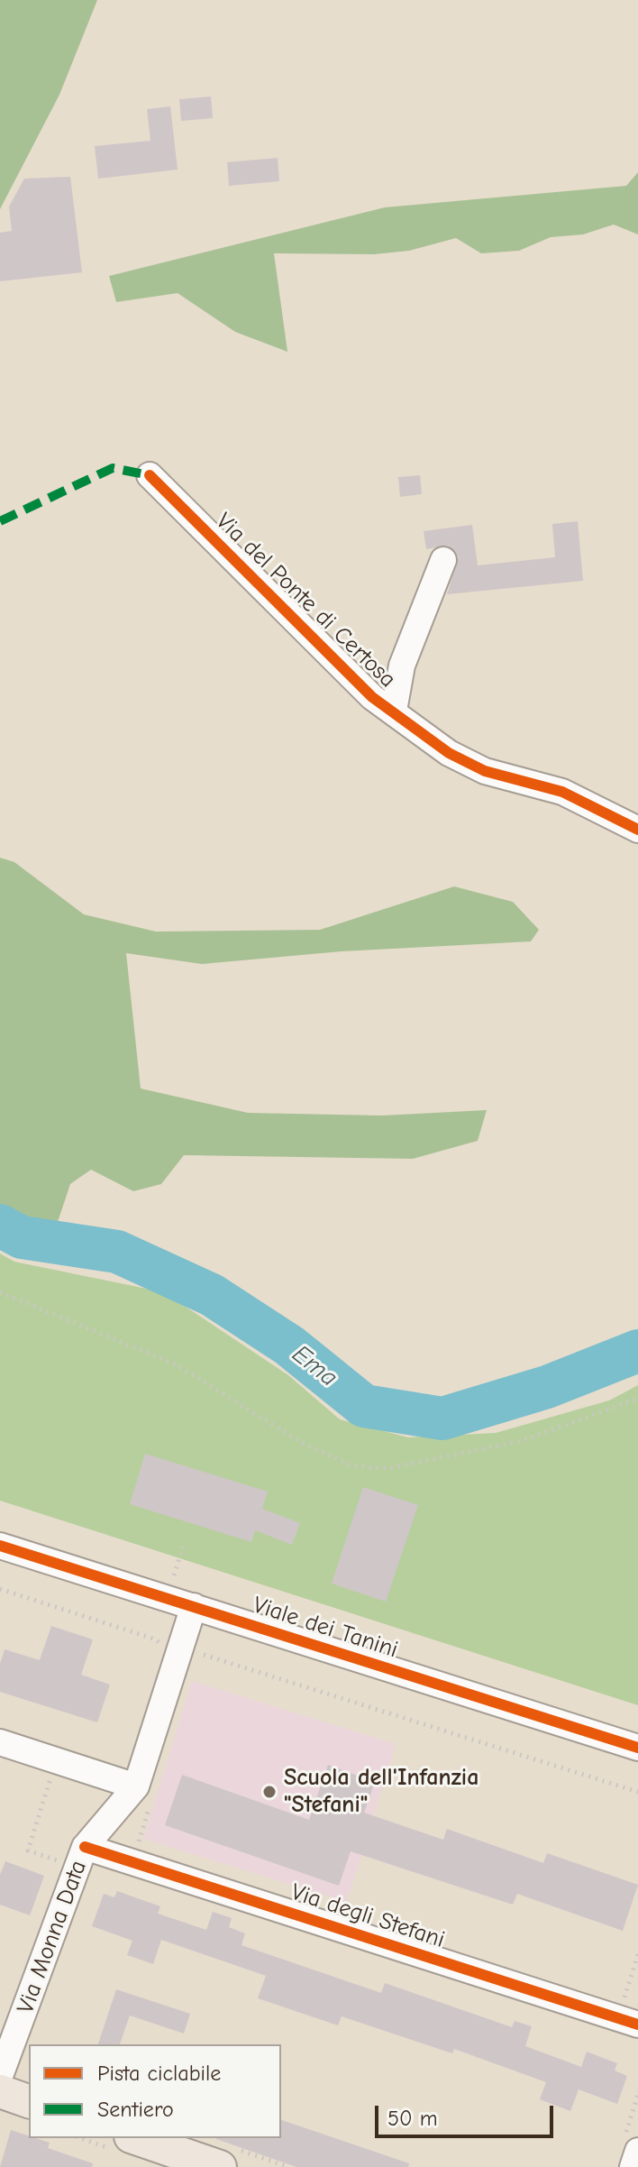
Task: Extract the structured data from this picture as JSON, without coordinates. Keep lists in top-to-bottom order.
{
  "streets": {
    "street": [
      "Via del Ponte di Certosa",
      "Viale dei Tanini",
      "Via degli Stefani",
      "Via Monna Data"
    ]
  },
  "crossings": [
    ["Viale dei Tanini", "Via Monna Data"],
    ["Via degli Stefani", "Via Monna Data"]
  ],
  "water": ["Ema"],
  "places": ["Scuola dell'Infanzia \"Stefani\""],
  "legend": ["Pista ciclabile", "Sentiero"],
  "scale_bar": "50 m"
}
